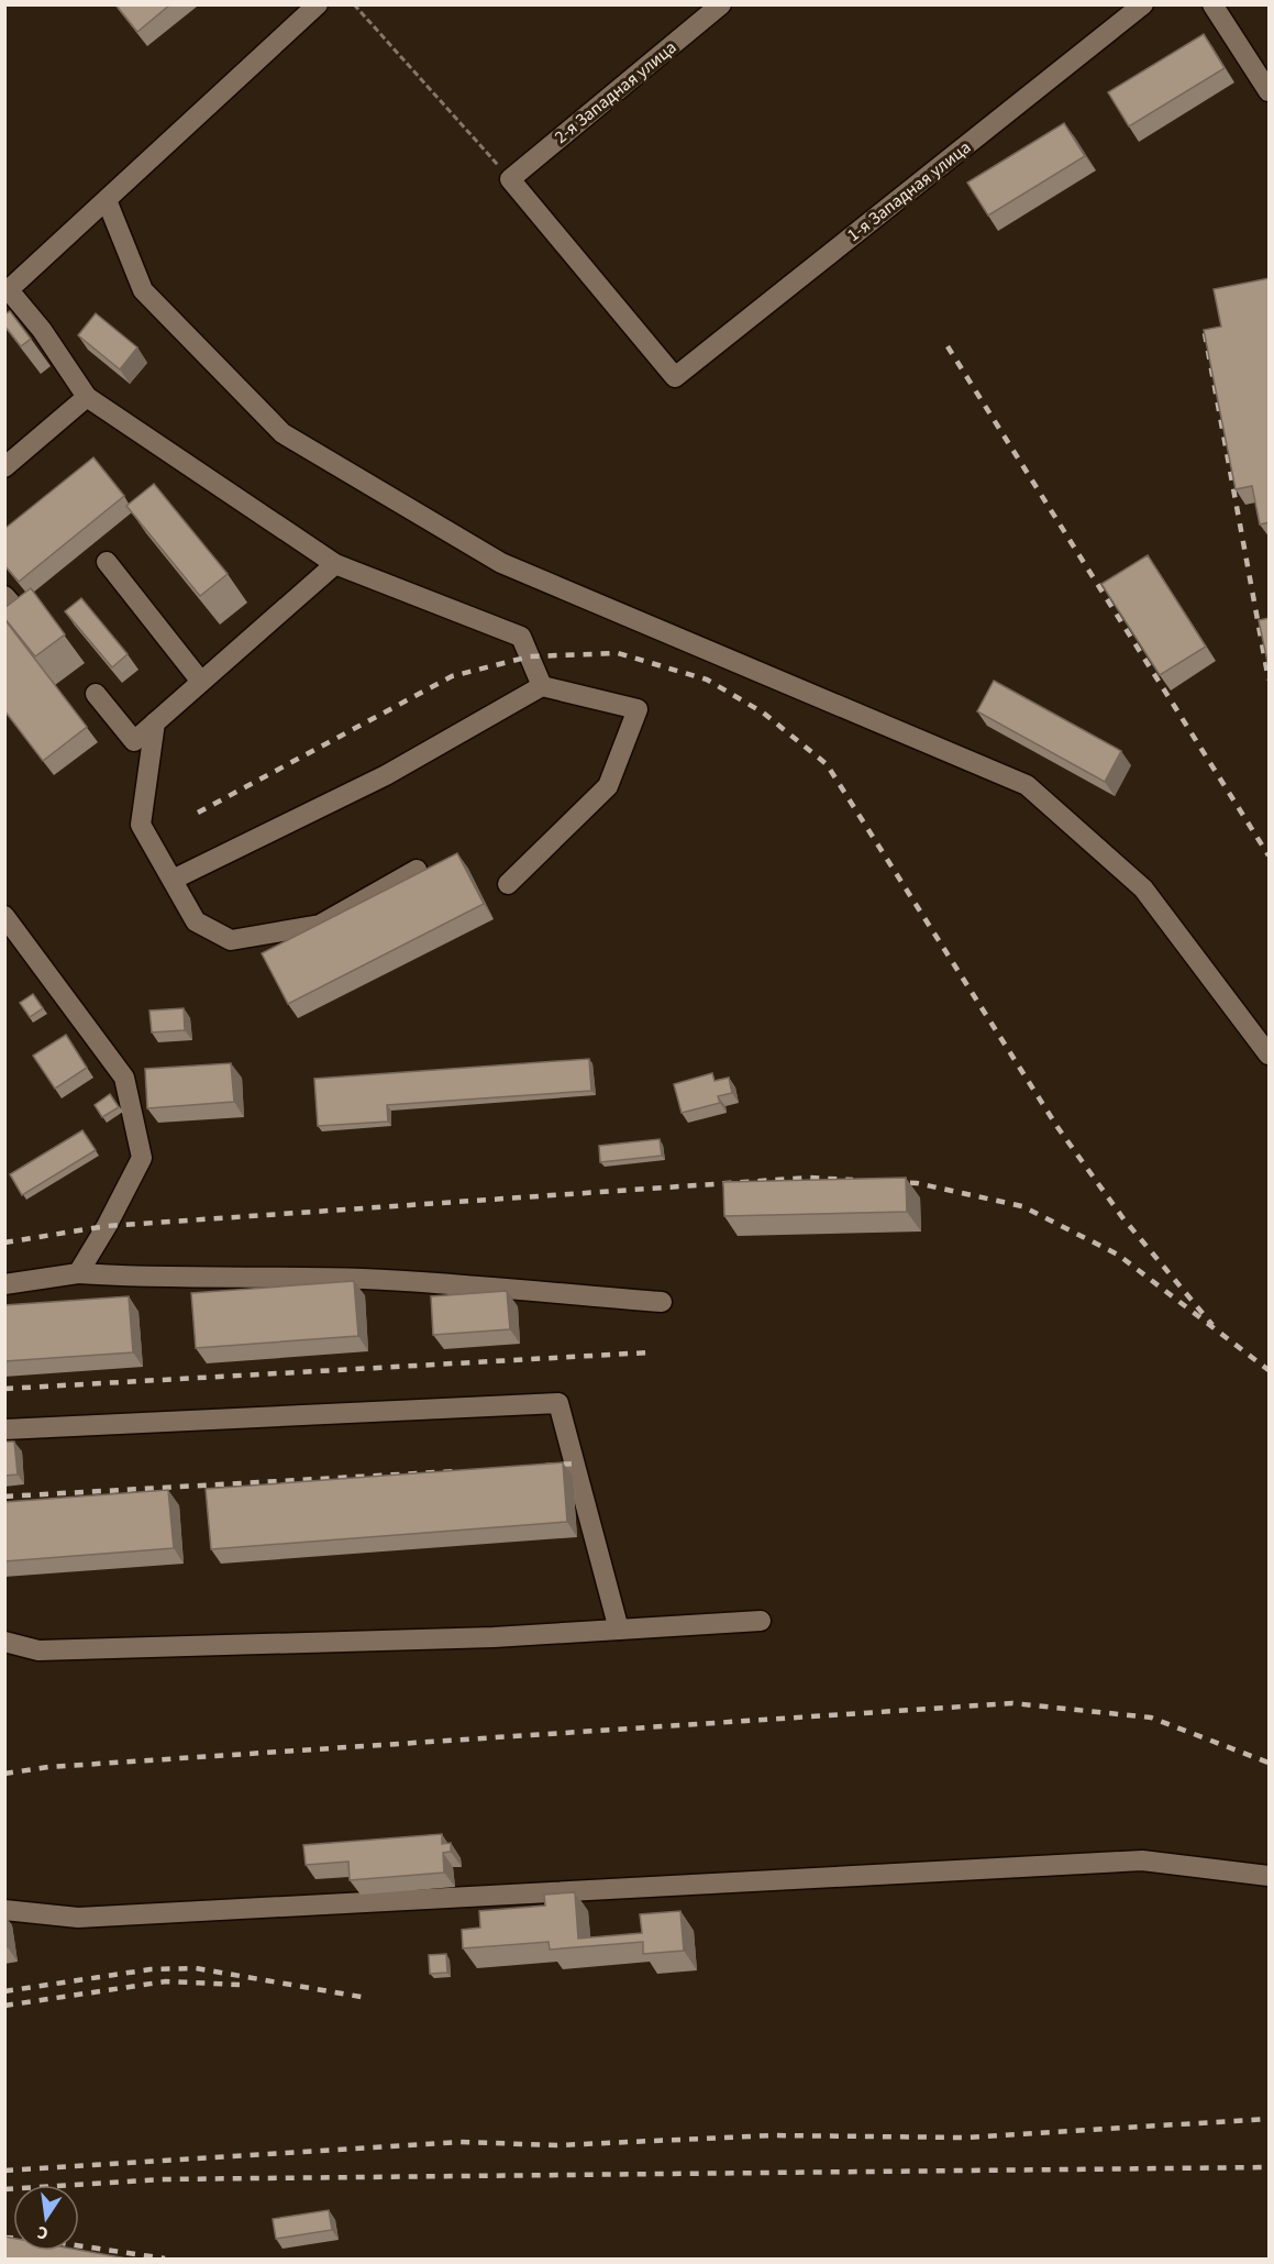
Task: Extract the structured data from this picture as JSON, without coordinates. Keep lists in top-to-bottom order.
{
  "streets": {
    "street": ["2-я Западная улица", "1-я Западная улица"]
  },
  "crossings": [
    ["2-я Западная улица", "1-я Западная улица"]
  ],
  "north": "bottom"
}
